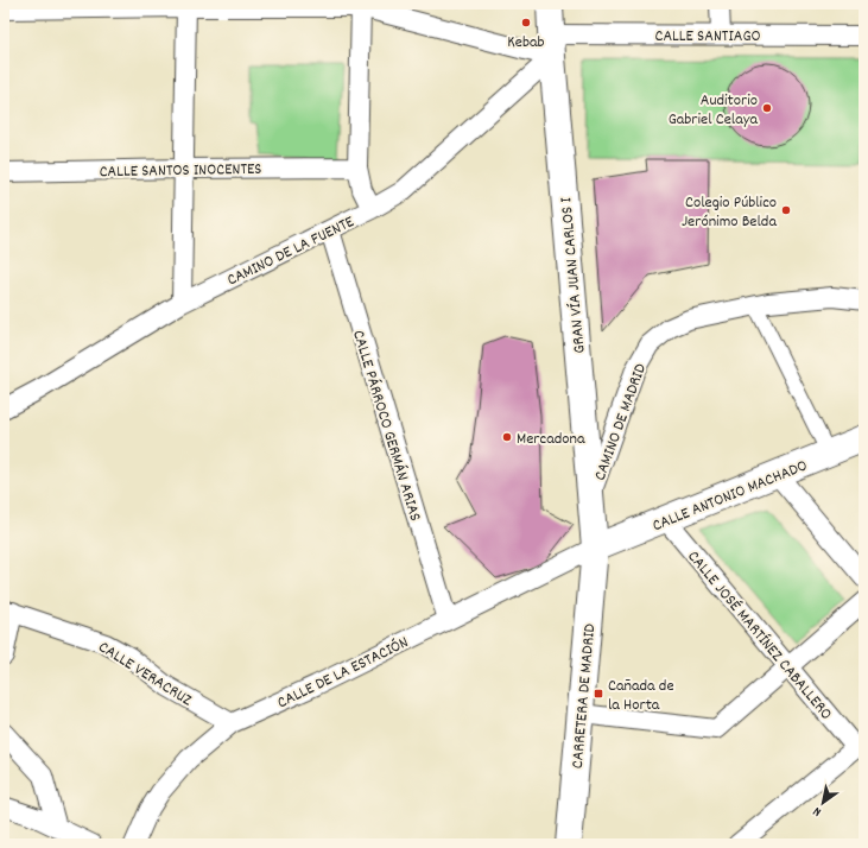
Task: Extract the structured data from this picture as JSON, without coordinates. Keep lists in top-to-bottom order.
{
  "streets": {
    "main road": ["GRAN VÍA JUAN CARLOS I", "CALLE ANTONIO MACHADO", "CARRETERA DE MADRID"],
    "street": [
      "CALLE SANTIAGO",
      "CALLE SANTOS INOCENTES",
      "CAMINO DE LA FUENTE",
      "CAMINO DE MADRID",
      "CALLE PÁRROCO GERMÁN ARIAS",
      "CALLE JOSÉ MARTÍNEZ CABALLERO",
      "CALLE DE LA ESTACIÓN",
      "CALLE VERACRUZ"
    ]
  },
  "crossings": [
    ["CALLE SANTIAGO", "CAMINO DE LA FUENTE"],
    ["CALLE SANTIAGO", "GRAN VÍA JUAN CARLOS I"],
    ["CAMINO DE LA FUENTE", "GRAN VÍA JUAN CARLOS I"],
    ["CAMINO DE LA FUENTE", "CALLE PÁRROCO GERMÁN ARIAS"],
    ["GRAN VÍA JUAN CARLOS I", "CAMINO DE MADRID"],
    ["GRAN VÍA JUAN CARLOS I", "CALLE ANTONIO MACHADO"],
    ["GRAN VÍA JUAN CARLOS I", "CALLE DE LA ESTACIÓN"],
    ["GRAN VÍA JUAN CARLOS I", "CARRETERA DE MADRID"],
    ["CALLE PÁRROCO GERMÁN ARIAS", "CALLE DE LA ESTACIÓN"],
    ["CALLE ANTONIO MACHADO", "CALLE JOSÉ MARTÍNEZ CABALLERO"],
    ["CALLE ANTONIO MACHADO", "CALLE DE LA ESTACIÓN"],
    ["CALLE ANTONIO MACHADO", "CARRETERA DE MADRID"],
    ["CALLE DE LA ESTACIÓN", "CALLE VERACRUZ"],
    ["CALLE DE LA ESTACIÓN", "CARRETERA DE MADRID"]
  ],
  "places": {
    "other": [
      "Kebab",
      "Auditorio Gabriel Celaya",
      "Colegio Público Jerónimo Belda",
      "Mercadona"
    ],
    "transit": ["Cañada de la Horta"]
  },
  "north": "bottom left"
}
